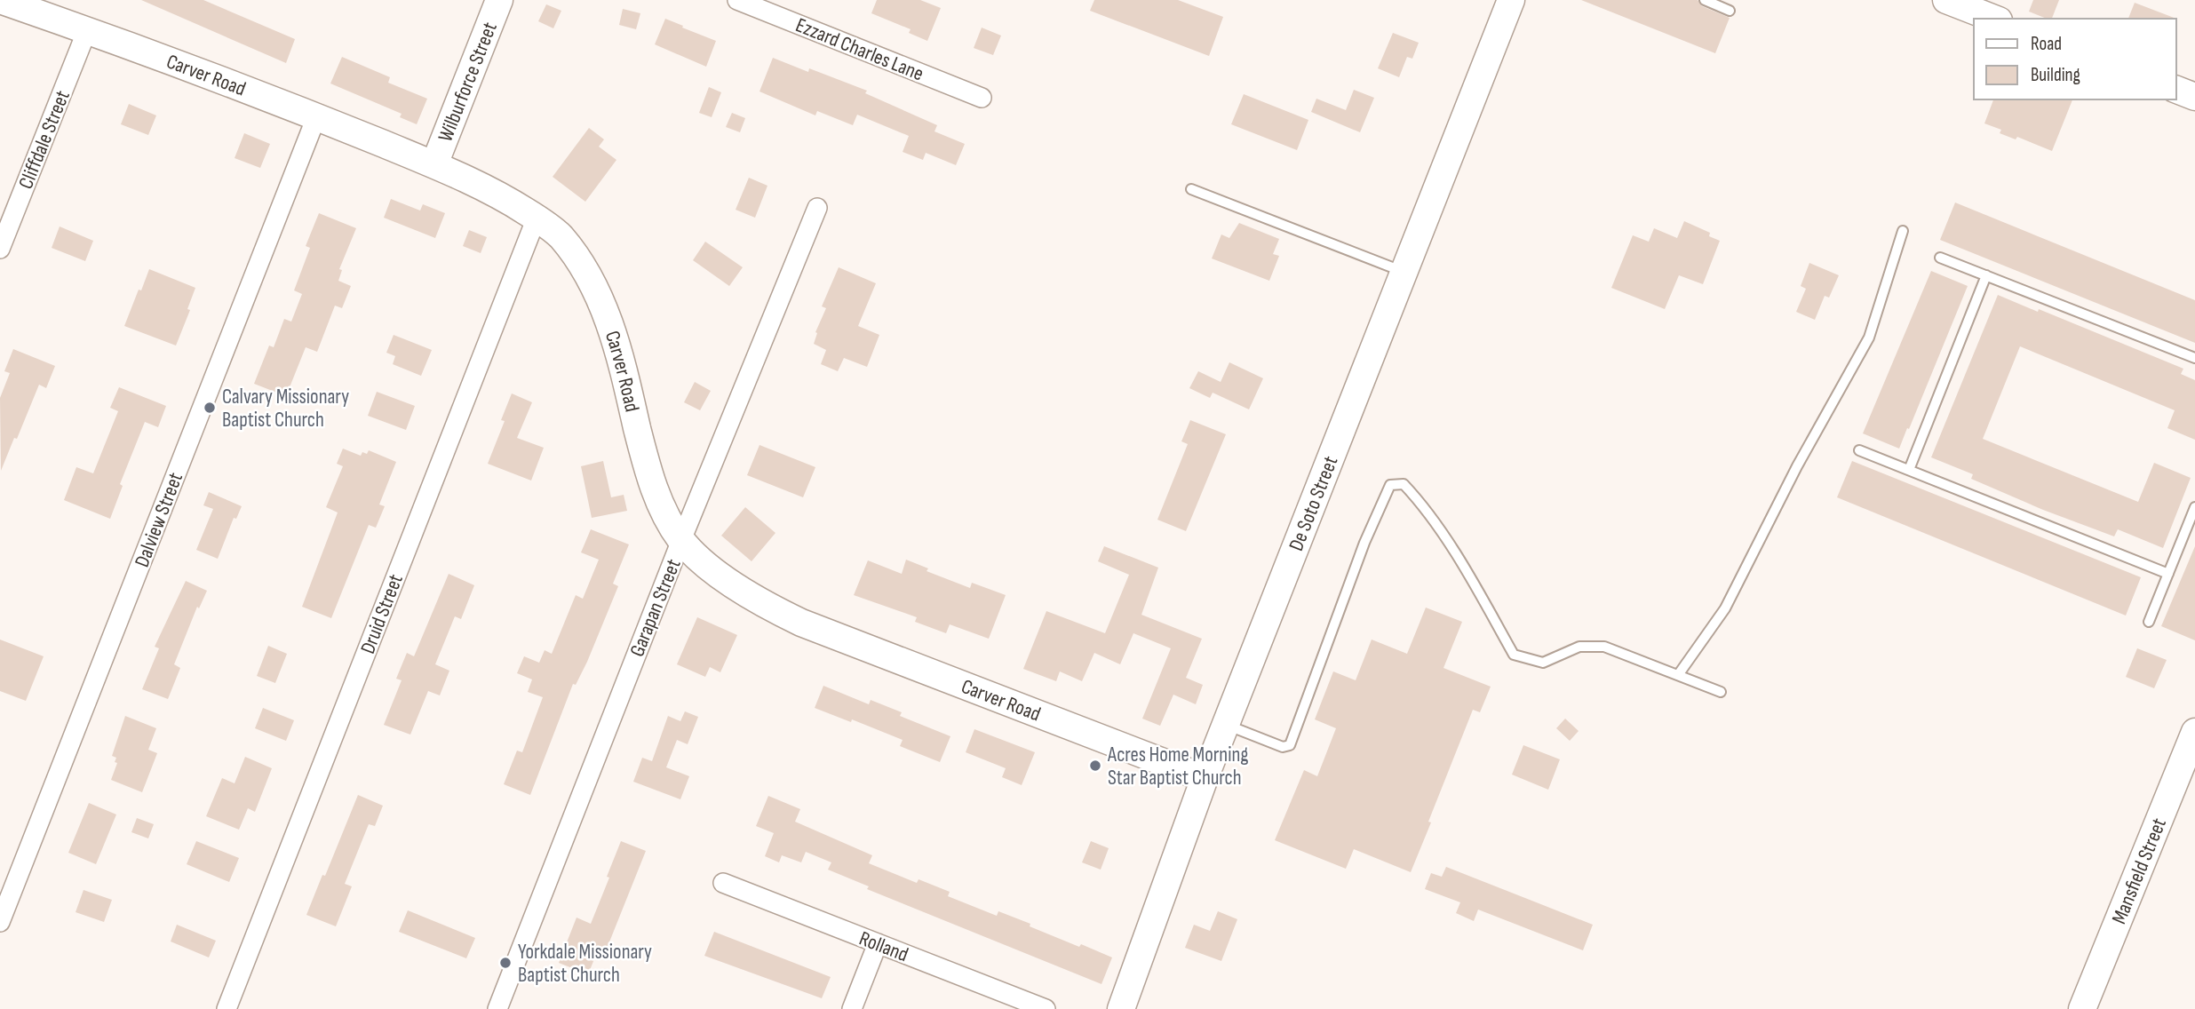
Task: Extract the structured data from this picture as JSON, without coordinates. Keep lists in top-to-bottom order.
{
  "streets": {
    "street": [
      "Ezzard Charles Lane",
      "Carver Road",
      "Wilburforce Street",
      "Cliffdale Street",
      "De Soto Street",
      "Dalview Street",
      "Garapan Street",
      "Druid Street",
      "Mansfield Street",
      "Rolland"
    ]
  },
  "crossings": [
    ["Carver Road", "Wilburforce Street"],
    ["Carver Road", "Cliffdale Street"],
    ["Carver Road", "De Soto Street"],
    ["Carver Road", "Dalview Street"],
    ["Carver Road", "Garapan Street"],
    ["Carver Road", "Druid Street"]
  ],
  "places": ["Calvary Missionary Baptist Church", "Acres Home Morning Star Baptist Church", "Yorkdale Missionary Baptist Church"],
  "legend": ["Road", "Building"]
}
